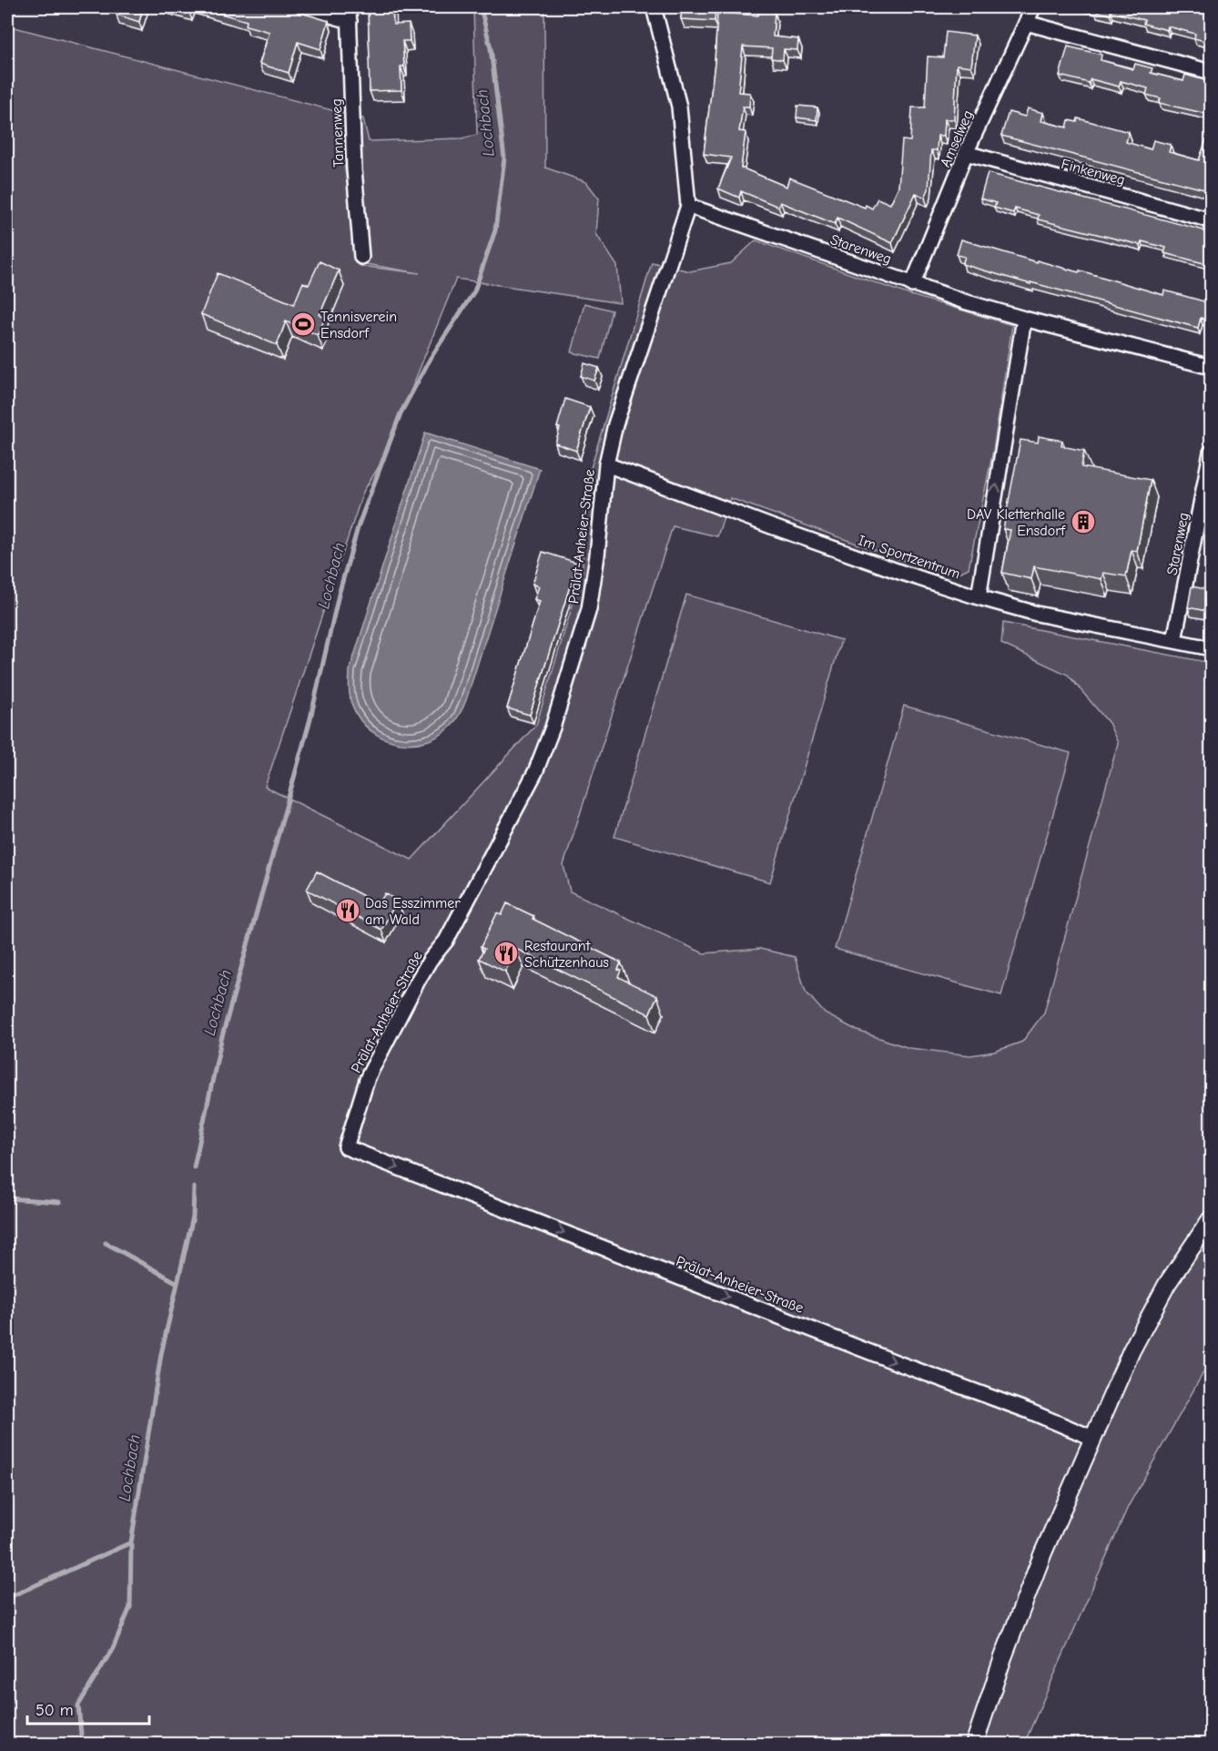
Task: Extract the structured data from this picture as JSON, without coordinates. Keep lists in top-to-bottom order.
{
  "streets": {
    "street": [
      "Tannenweg",
      "Amselweg",
      "Finkenweg",
      "Starenweg",
      "Prälat-Anheier-Straße",
      "Im Sportzentrum"
    ]
  },
  "crossings": [
    ["Amselweg", "Finkenweg"],
    ["Amselweg", "Starenweg"],
    ["Starenweg", "Prälat-Anheier-Straße"],
    ["Starenweg", "Im Sportzentrum"],
    ["Prälat-Anheier-Straße", "Im Sportzentrum"]
  ],
  "water": ["Lochbach"],
  "places": {
    "sports": ["Tennisverein Ensdorf"],
    "building": ["DAV Kletterhalle Ensdorf"],
    "restaurant": ["Das Esszimmer am Wald", "Restaurant Schützenhaus"]
  },
  "scale_bar": "50 m"
}
